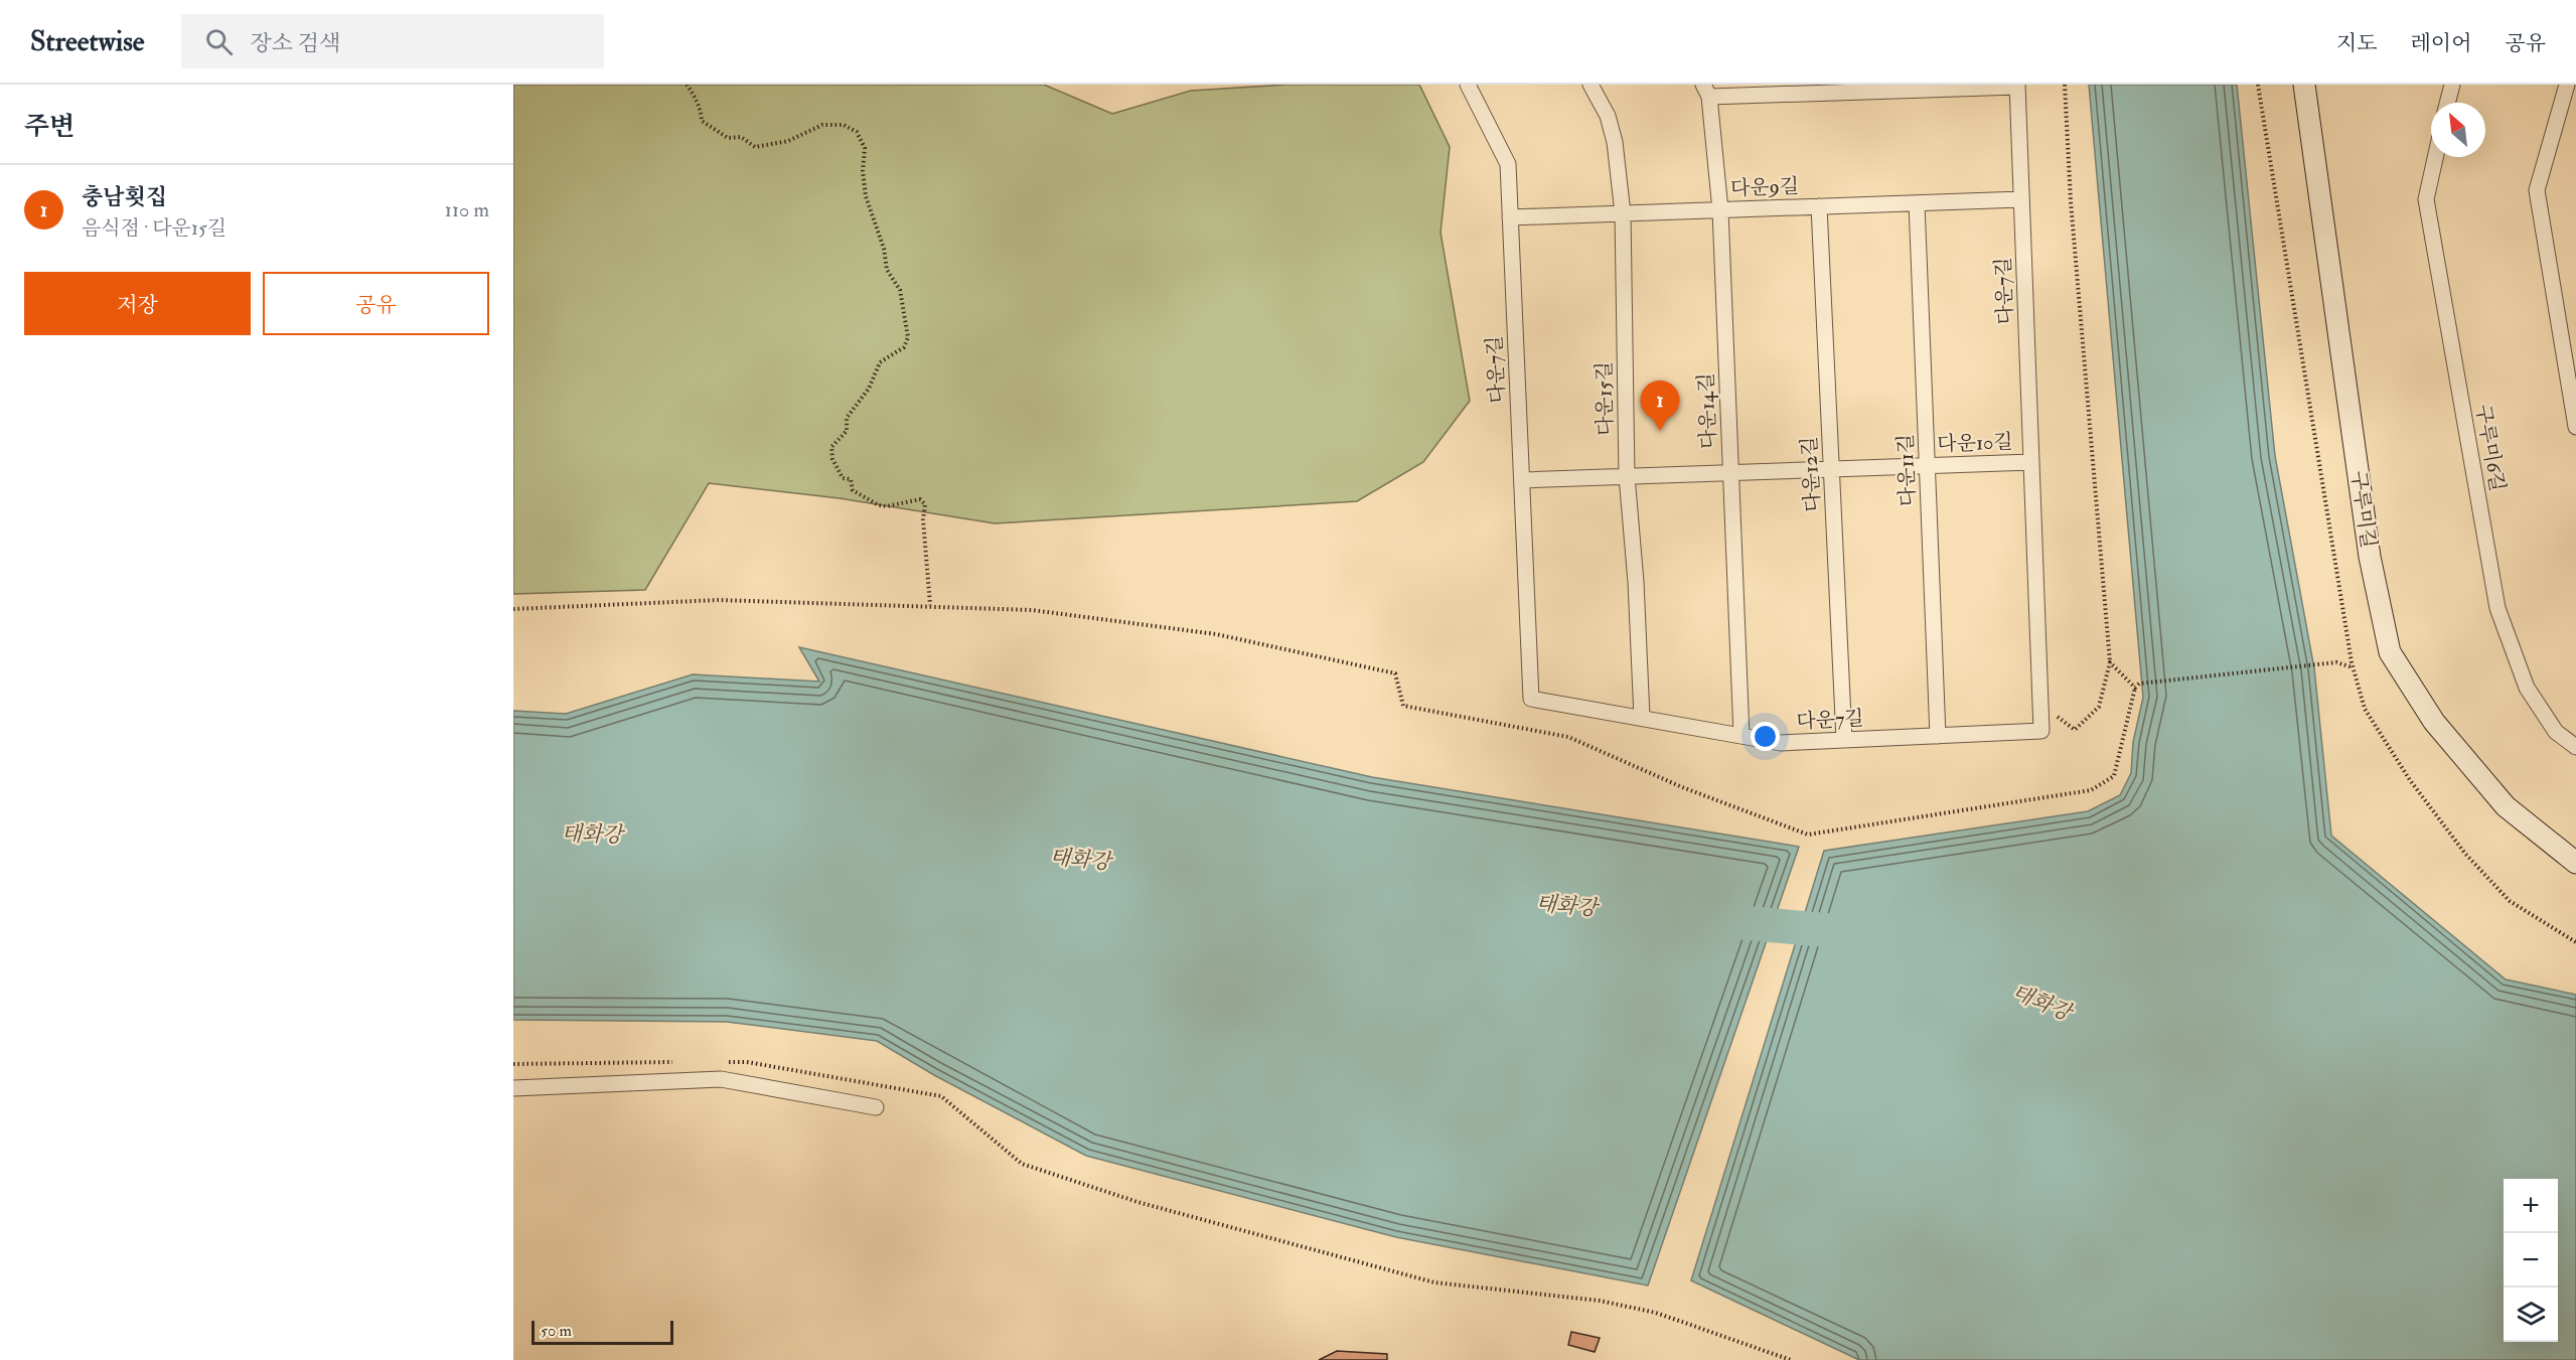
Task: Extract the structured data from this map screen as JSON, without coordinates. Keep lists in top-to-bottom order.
{
  "streets": {
    "street": [
      "다운9길",
      "다운7길",
      "다운15길",
      "다운14길",
      "다운10길",
      "구루미6길",
      "다운11길",
      "다운12길",
      "구루미길"
    ]
  },
  "crossings": [
    ["다운9길", "다운7길"],
    ["다운9길", "다운15길"],
    ["다운9길", "다운14길"],
    ["다운9길", "다운11길"],
    ["다운9길", "다운12길"],
    ["다운7길", "다운15길"],
    ["다운7길", "다운14길"],
    ["다운7길", "다운10길"],
    ["다운7길", "다운11길"],
    ["다운7길", "다운12길"],
    ["다운15길", "다운10길"],
    ["다운14길", "다운10길"],
    ["다운10길", "다운11길"],
    ["다운10길", "다운12길"]
  ],
  "water": ["태화강"],
  "scale_bar": "50 m",
  "north": "top left",
  "page": {
    "header": "Streetwise",
    "search": "장소 검색",
    "nav": ["지도", "레이어", "공유"],
    "heading": "주변",
    "list": [
      {
        "mark": "1",
        "name": "충남횟집",
        "note": "음식점 · 다운15길",
        "value": "110 m"
      }
    ],
    "buttons": ["저장", "공유"],
    "pins": "1",
    "map_buttons": ["+", "−"],
    "scale": "50 m"
  }
}
